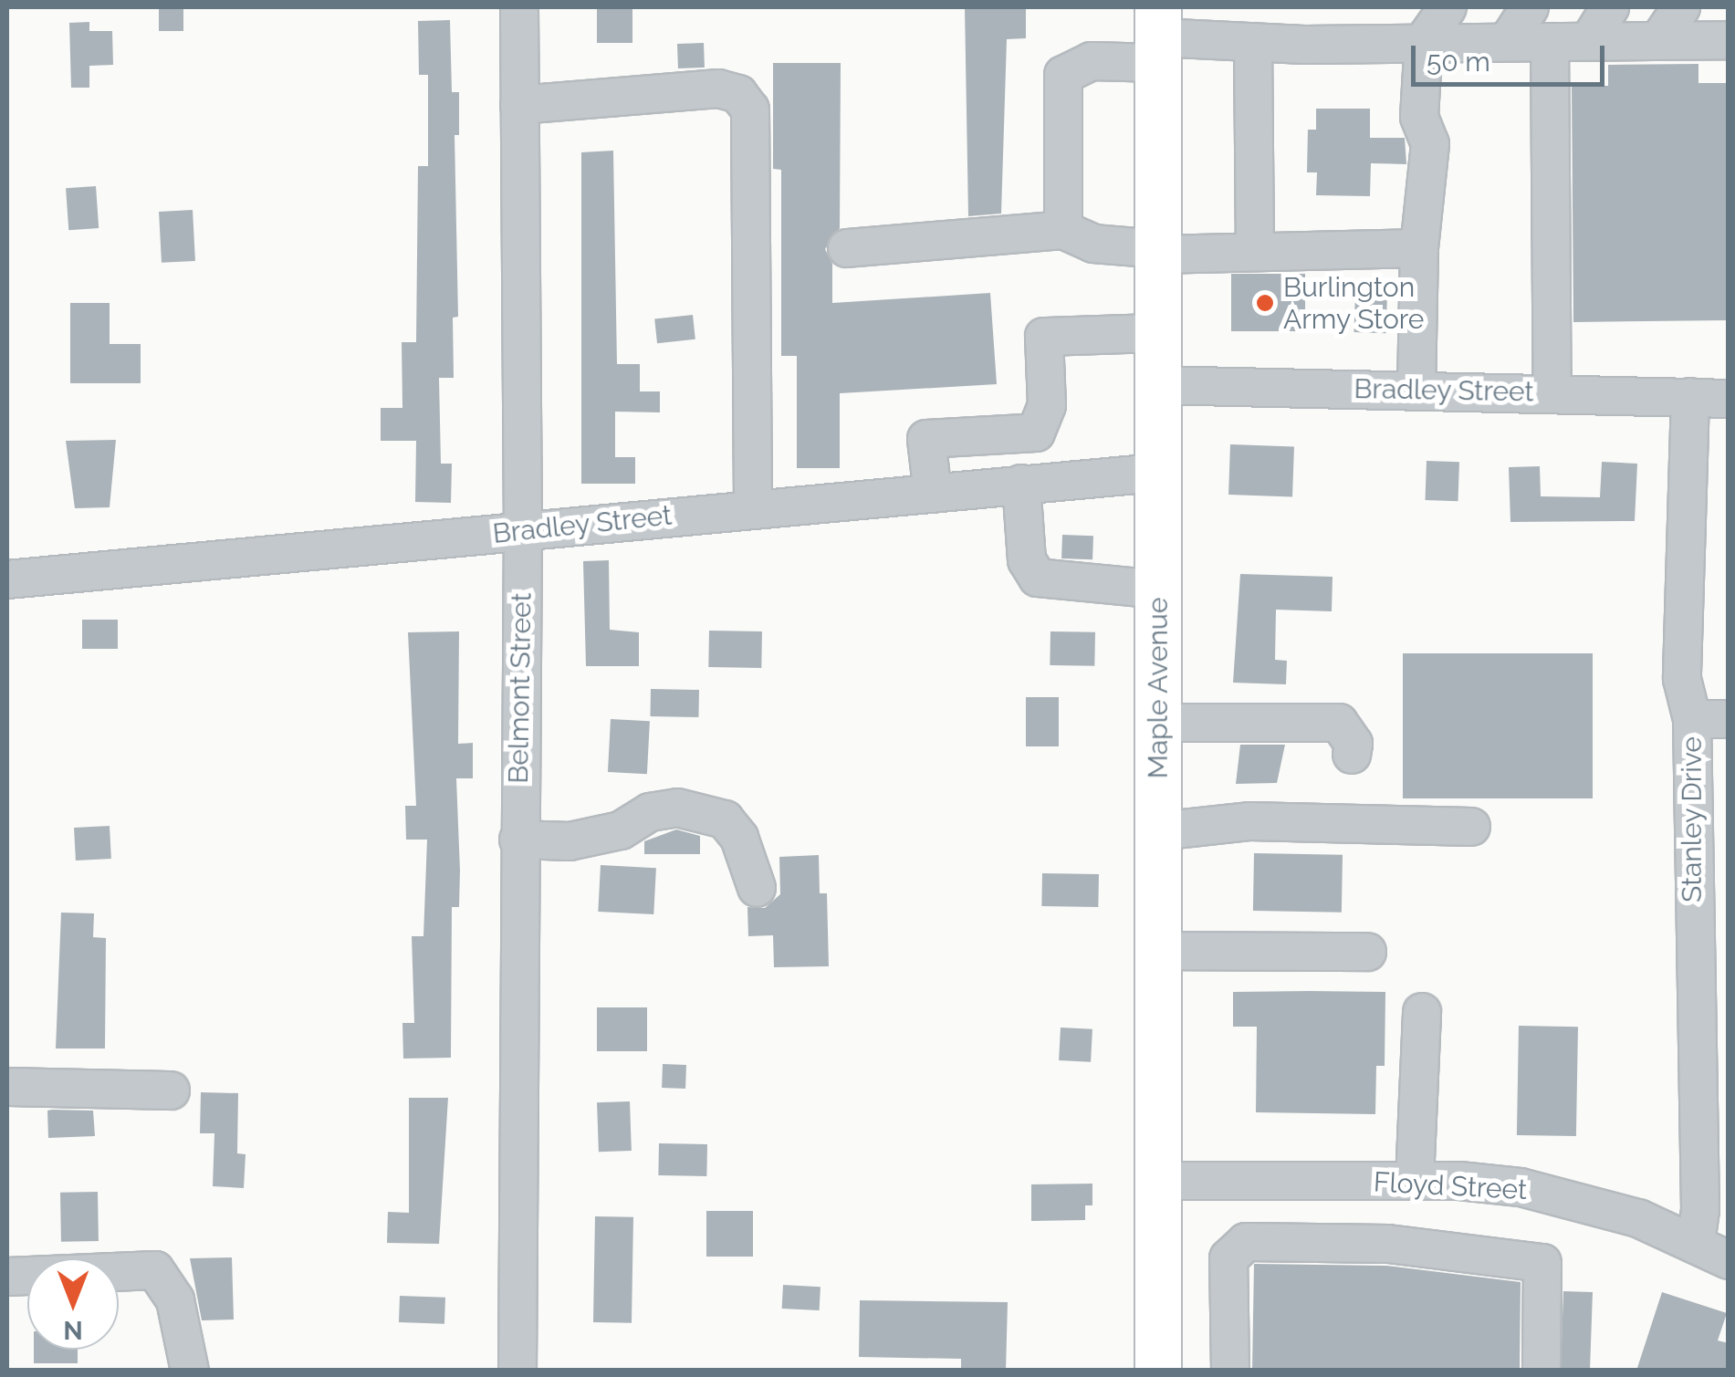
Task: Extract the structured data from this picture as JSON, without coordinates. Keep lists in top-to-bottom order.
{
  "streets": {
    "main road": ["Maple Avenue"],
    "street": [
      "Bradley Street",
      "Belmont Street",
      "Stanley Drive",
      "Floyd Street"
    ]
  },
  "crossings": [
    ["Bradley Street", "Belmont Street"],
    ["Bradley Street", "Maple Avenue"],
    ["Bradley Street", "Stanley Drive"],
    ["Maple Avenue", "Floyd Street"],
    ["Stanley Drive", "Floyd Street"]
  ],
  "places": ["Burlington Army Store"],
  "scale_bar": "50 m",
  "north": "bottom"
}
